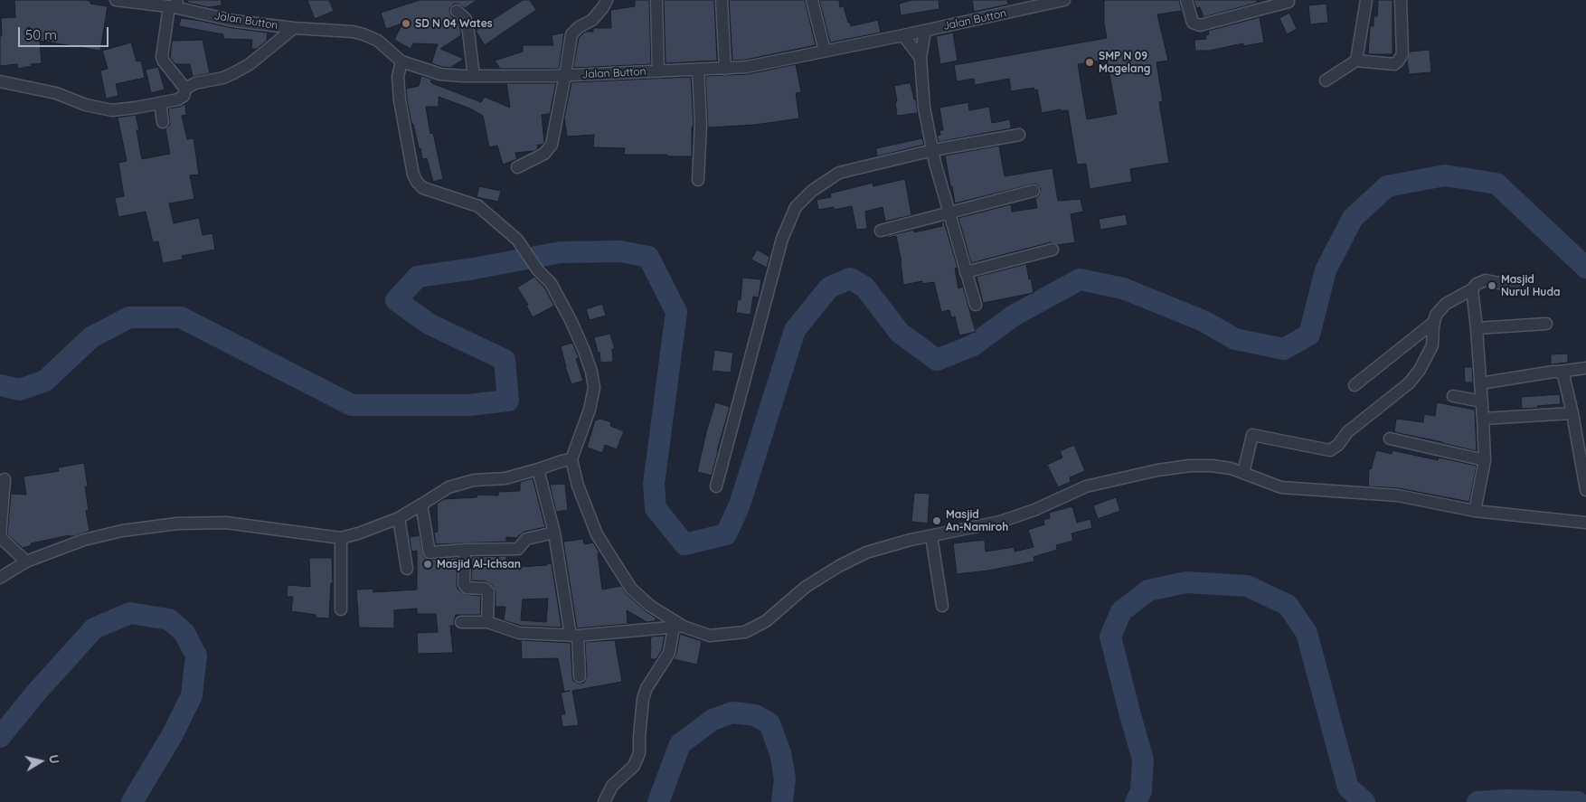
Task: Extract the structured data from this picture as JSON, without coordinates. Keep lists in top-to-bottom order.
{
  "streets": {
    "street": ["Jalan Button"]
  },
  "places": [
    "SD N 04 Wates",
    "SMP N 09 Magelang",
    "Masjid Nurul Huda",
    "Masjid An-Namiroh",
    "Masjid Al-Ichsan"
  ],
  "scale_bar": "50 m",
  "north": "right"
}
